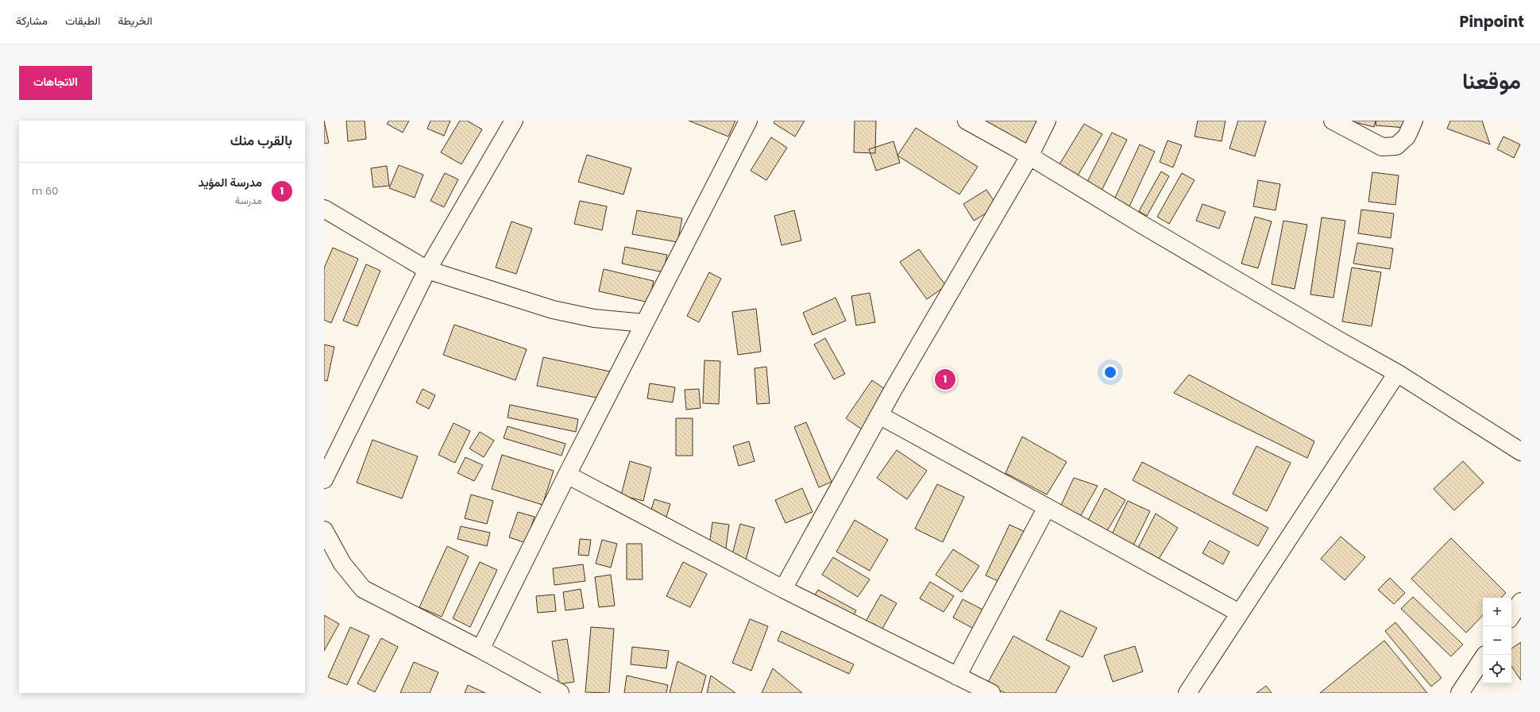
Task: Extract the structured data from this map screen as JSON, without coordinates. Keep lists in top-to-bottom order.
{
  "page": {
    "header": "Pinpoint",
    "nav": ["الخريطة", "الطبقات", "مشاركة"],
    "title": "موقعنا",
    "buttons": "الاتجاهات",
    "heading": "بالقرب منك",
    "list": [
      {
        "mark": "1",
        "name": "مدرسة المؤيد",
        "note": "مدرسة",
        "value": "60 m"
      }
    ],
    "pins": "1",
    "map_buttons": ["+", "−"]
  }
}
